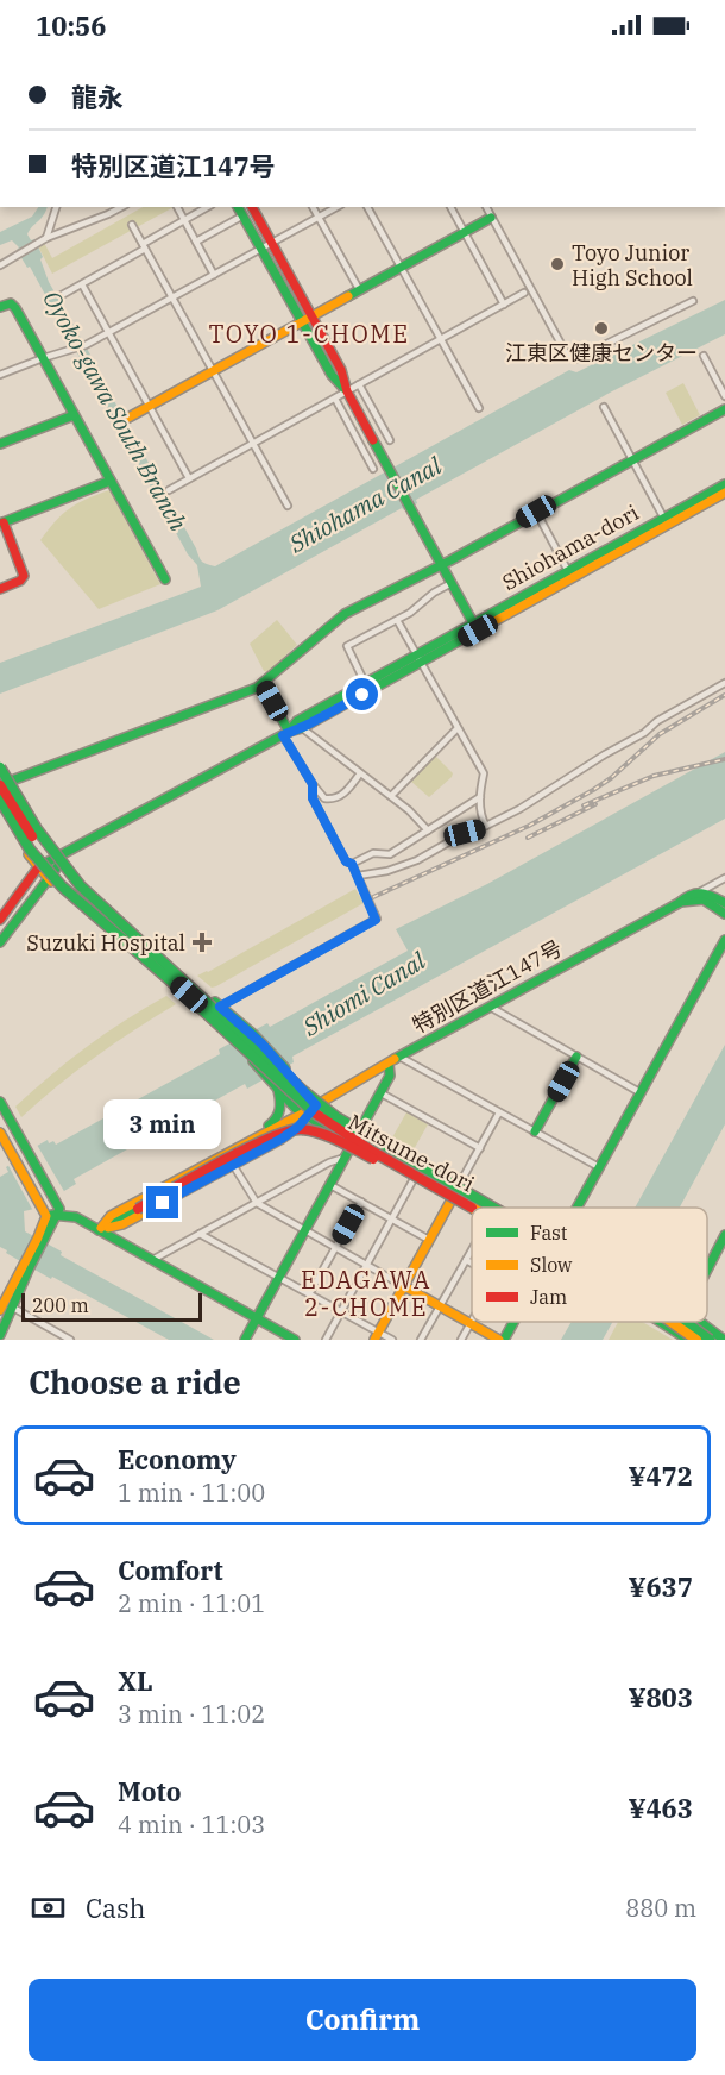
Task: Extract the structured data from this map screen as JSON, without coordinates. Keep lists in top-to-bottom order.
{
  "streets": {
    "main road": ["Shiohama-dori", "特別区道江147号", "Mitsume-dori"]
  },
  "crossings": [
    ["Shiohama-dori", "Mitsume-dori"],
    ["特別区道江147号", "Mitsume-dori"]
  ],
  "districts": ["TOYO 1-CHOME", "EDAGAWA 2-CHOME"],
  "water": ["Oyoko-gawa South Branch", "Shiohama Canal", "Shiomi Canal"],
  "places": {
    "other": ["Toyo Junior High School", "江東区健康センター"],
    "health": ["Suzuki Hospital"]
  },
  "legend": ["Fast", "Slow", "Jam"],
  "scale_bar": "200 m",
  "page": {
    "status": "10:56",
    "banner": ["龍永", "特別区道江147号"],
    "bubble": "3 min",
    "scale": "200 m",
    "heading": "Choose a ride",
    "list": [
      {
        "name": "Economy",
        "note": "1 min · 11:00",
        "value": "¥472"
      },
      {
        "name": "Comfort",
        "note": "2 min · 11:01",
        "value": "¥637"
      },
      {
        "name": "XL",
        "note": "3 min · 11:02",
        "value": "¥803"
      },
      {
        "name": "Moto",
        "note": "4 min · 11:03",
        "value": "¥463"
      }
    ],
    "pay": ["Cash", "880 m"],
    "buttons": "Confirm"
  }
}
